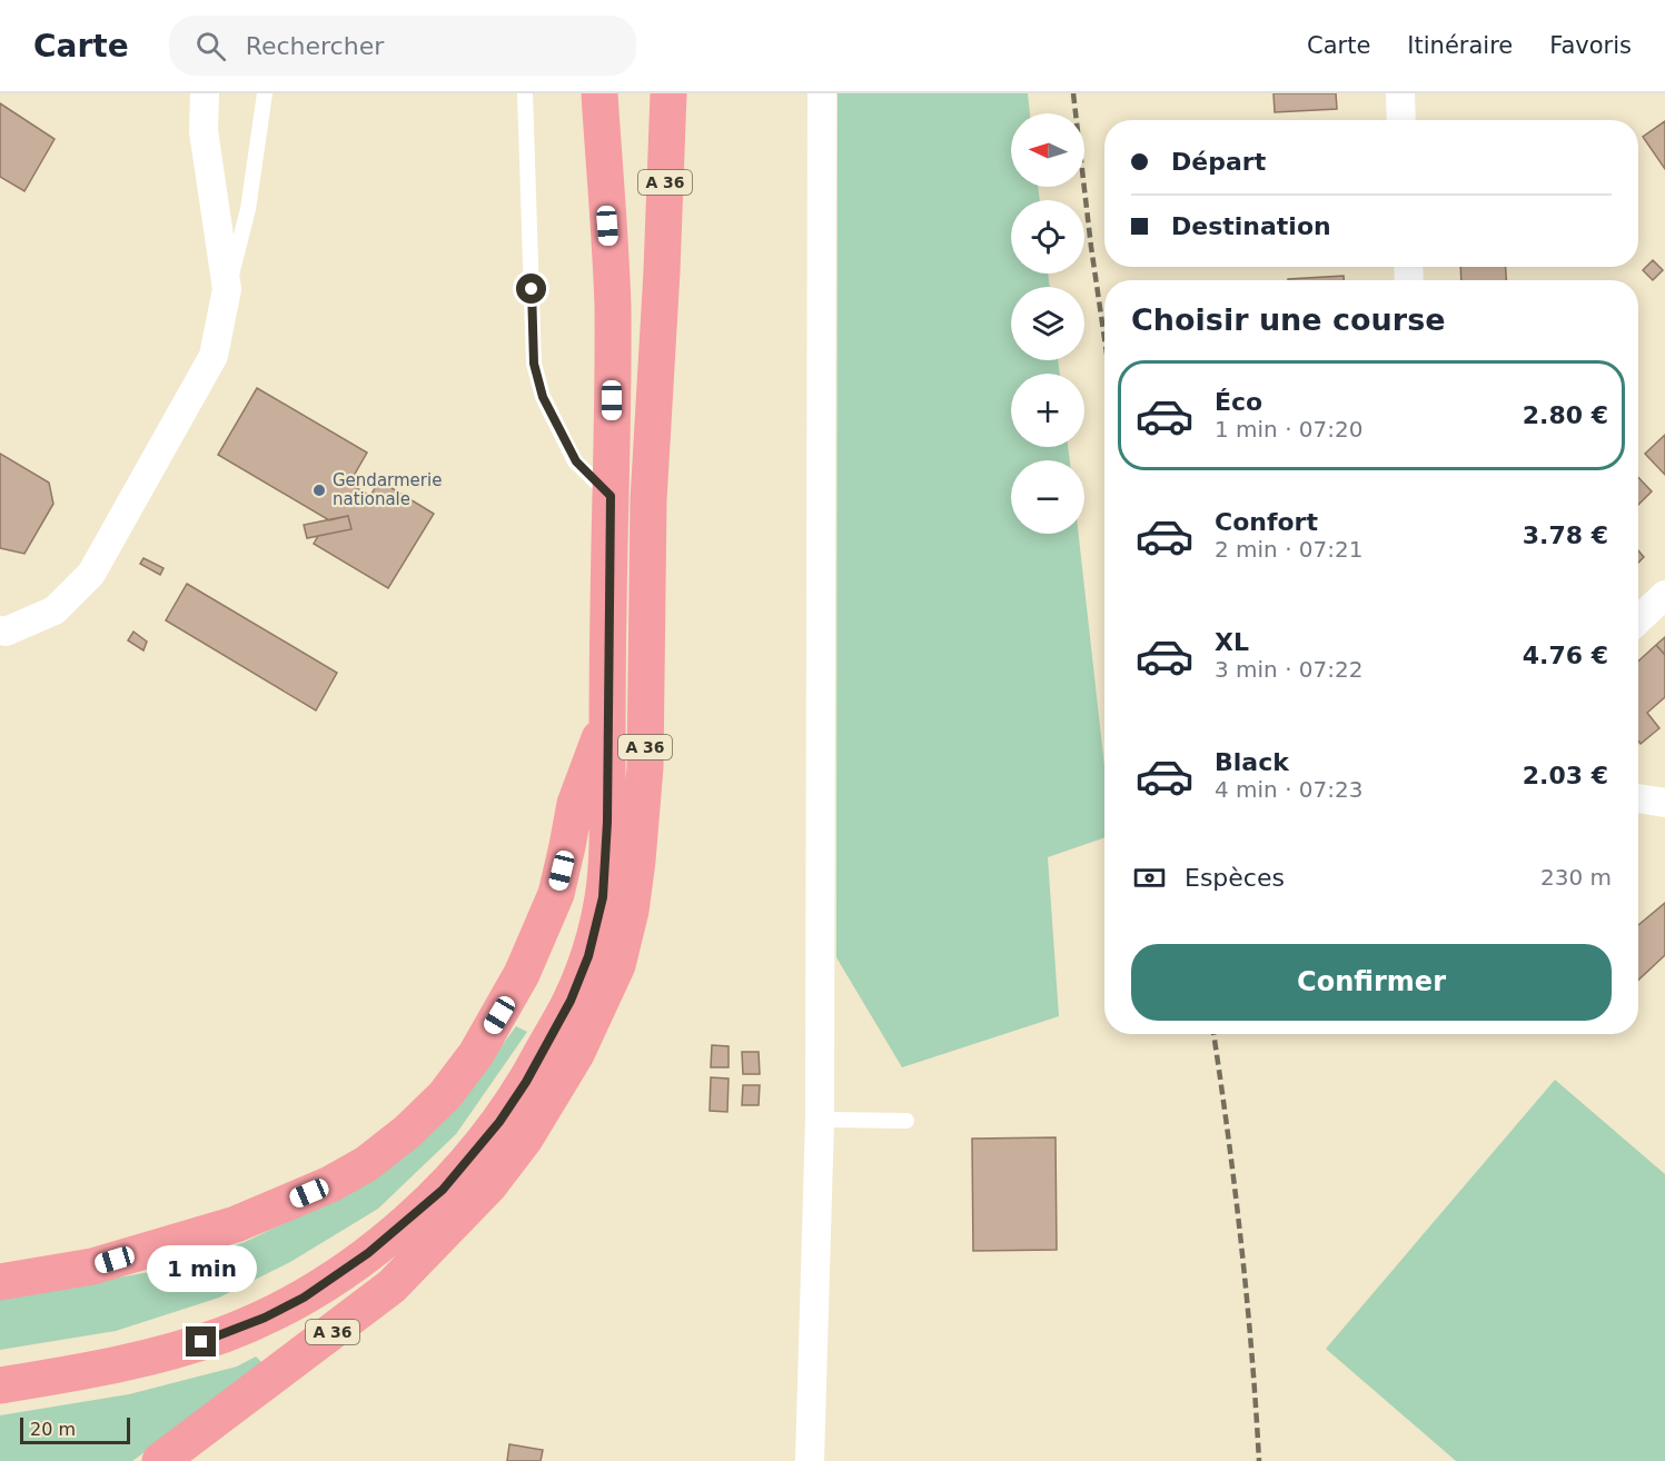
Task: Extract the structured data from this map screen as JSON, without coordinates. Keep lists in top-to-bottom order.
{
  "streets": {
    "highway": ["A 36"]
  },
  "places": ["Gendarmerie nationale"],
  "scale_bar": "20 m",
  "north": "left",
  "page": {
    "header": "Carte",
    "search": "Rechercher",
    "nav": ["Carte", "Itinéraire", "Favoris"],
    "map_buttons": ["+", "−"],
    "banner": ["Départ", "Destination"],
    "heading": "Choisir une course",
    "list": [
      {
        "name": "Éco",
        "note": "1 min · 07:20",
        "value": "2.80 €"
      },
      {
        "name": "Confort",
        "note": "2 min · 07:21",
        "value": "3.78 €"
      },
      {
        "name": "XL",
        "note": "3 min · 07:22",
        "value": "4.76 €"
      },
      {
        "name": "Black",
        "note": "4 min · 07:23",
        "value": "2.03 €"
      }
    ],
    "pay": ["Espèces", "230 m"],
    "buttons": "Confirmer",
    "bubble": "1 min",
    "scale": "20 m"
  }
}
